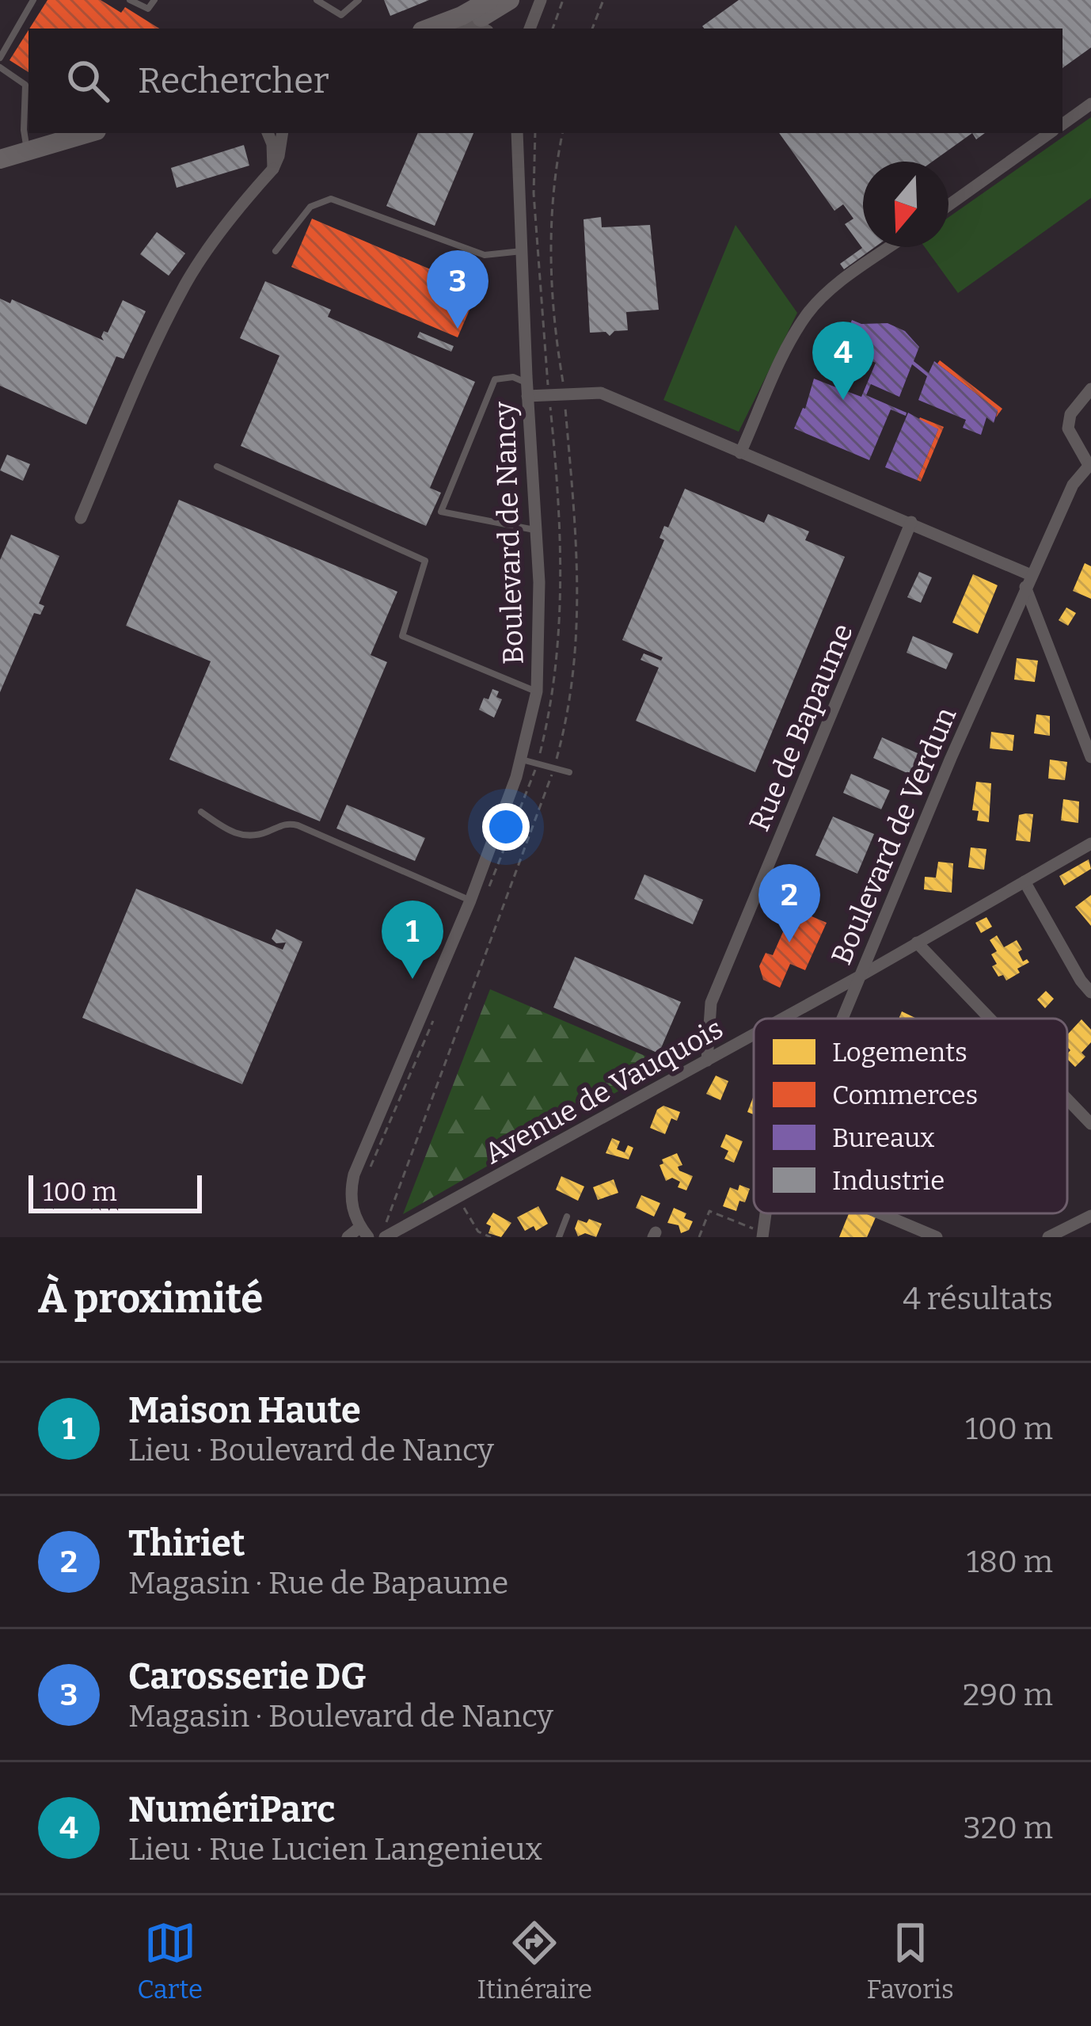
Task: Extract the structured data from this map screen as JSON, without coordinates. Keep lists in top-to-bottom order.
{
  "streets": {
    "street": [
      "Boulevard de Nancy",
      "Rue de Bapaume",
      "Boulevard de Verdun",
      "Avenue de Vauquois"
    ]
  },
  "crossings": [
    ["Rue de Bapaume", "Avenue de Vauquois"],
    ["Boulevard de Verdun", "Avenue de Vauquois"]
  ],
  "legend": [
    "Logements",
    "Commerces",
    "Bureaux",
    "Industrie"
  ],
  "scale_bar": "100 m",
  "north": "bottom",
  "page": {
    "search": "Rechercher",
    "pins": [
      "3",
      "4",
      "2",
      "1"
    ],
    "scale": "100 m",
    "heading": ["À proximité", "4 résultats"],
    "list": [
      {
        "mark": "1",
        "name": "Maison Haute",
        "note": "Lieu · Boulevard de Nancy",
        "value": "100 m"
      },
      {
        "mark": "2",
        "name": "Thiriet",
        "note": "Magasin · Rue de Bapaume",
        "value": "180 m"
      },
      {
        "mark": "3",
        "name": "Carosserie DG",
        "note": "Magasin · Boulevard de Nancy",
        "value": "290 m"
      },
      {
        "mark": "4",
        "name": "NumériParc",
        "note": "Lieu · Rue Lucien Langenieux",
        "value": "320 m"
      }
    ],
    "nav": ["Carte", "Itinéraire", "Favoris"]
  }
}
